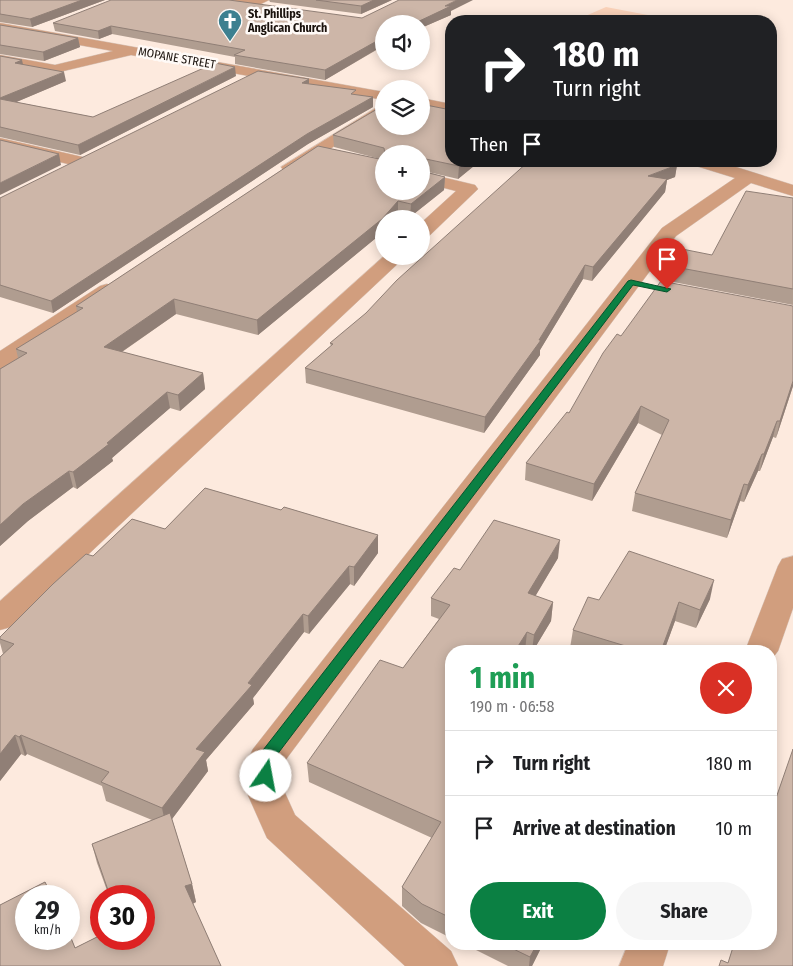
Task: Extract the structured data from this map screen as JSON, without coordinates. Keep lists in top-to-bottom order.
{
  "streets": {
    "street": ["MOPANE STREET"]
  },
  "places": {
    "church": ["St. Phillips Anglican Church"]
  },
  "page": {
    "map_buttons": ["+", "−"],
    "turn": ["180 m", "Turn right"],
    "then": "Then",
    "heading": ["1 min", "190 m · 06:58"],
    "list": [
      {
        "name": "Turn right",
        "value": "180 m"
      },
      {
        "name": "Arrive at destination",
        "value": "10 m"
      }
    ],
    "buttons": ["Exit", "Share"],
    "speed": "29 km/h",
    "limit": "30"
  }
}
